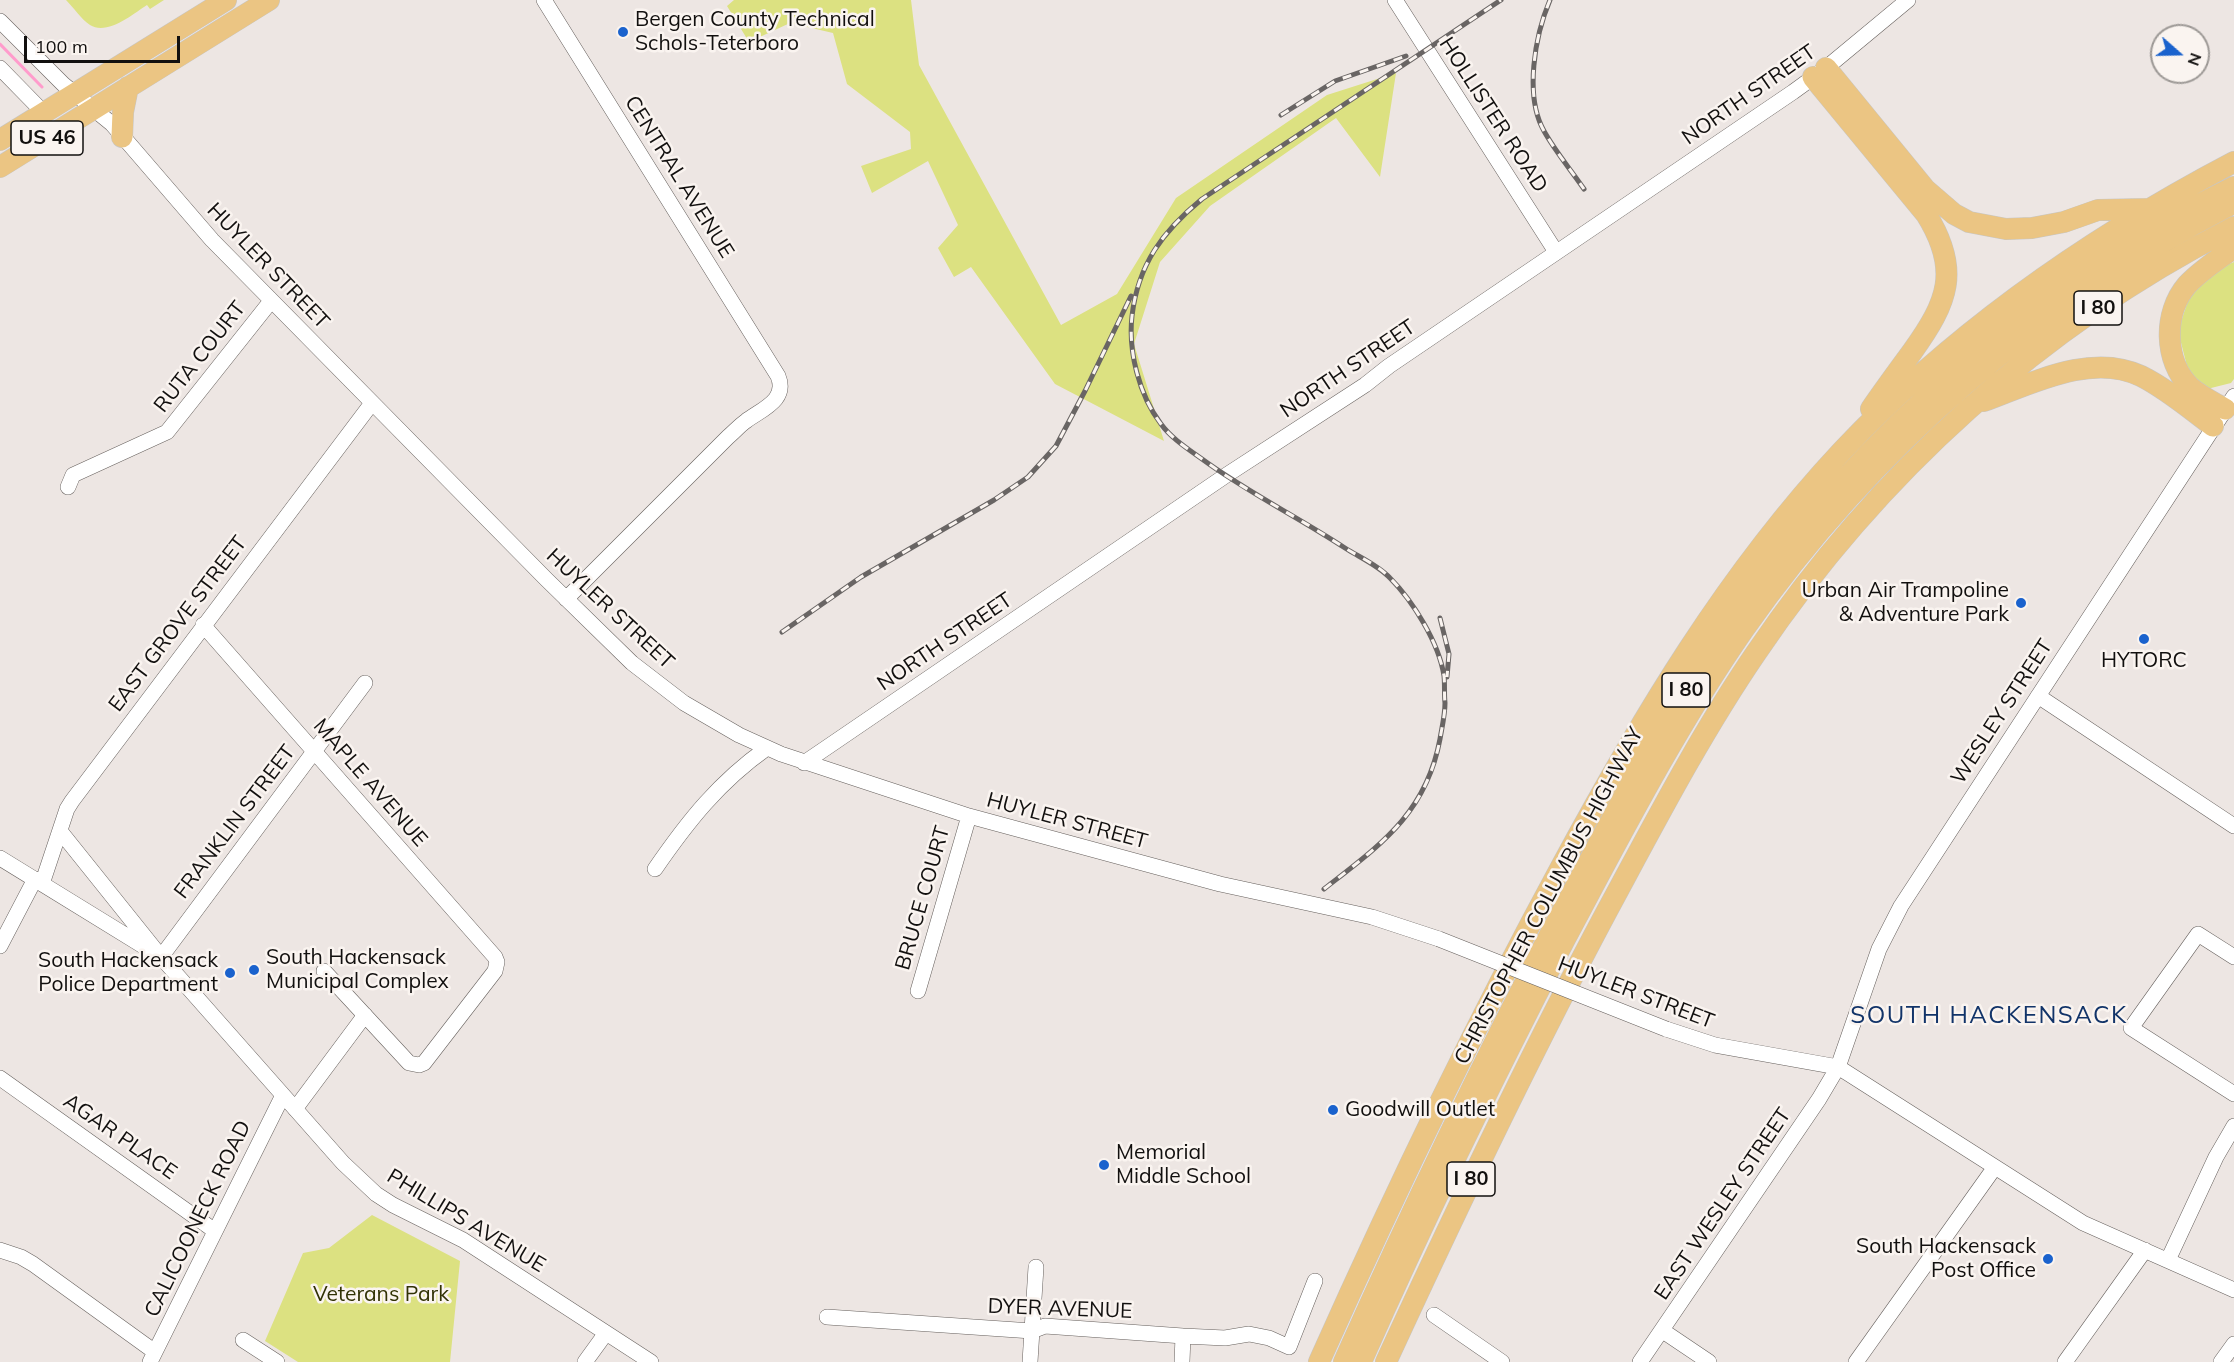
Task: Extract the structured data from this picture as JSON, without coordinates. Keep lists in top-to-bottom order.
{
  "streets": {
    "highway": ["US 46", "I 80", "CHRISTOPHER COLUMBUS HIGHWAY"],
    "street": [
      "NORTH STREET",
      "HOLLISTER ROAD",
      "CENTRAL AVENUE",
      "HUYLER STREET",
      "RUTA COURT",
      "EAST GROVE STREET",
      "WESLEY STREET",
      "MAPLE AVENUE",
      "FRANKLIN STREET",
      "BRUCE COURT",
      "AGAR PLACE",
      "EAST WESLEY STREET",
      "CALICOONECK ROAD",
      "PHILLIPS AVENUE",
      "DYER AVENUE"
    ]
  },
  "crossings": [
    ["NORTH STREET", "HOLLISTER ROAD"],
    ["NORTH STREET", "HUYLER STREET"],
    ["US 46", "HUYLER STREET"],
    ["CENTRAL AVENUE", "HUYLER STREET"],
    ["HUYLER STREET", "RUTA COURT"],
    ["HUYLER STREET", "EAST GROVE STREET"],
    ["HUYLER STREET", "WESLEY STREET"],
    ["HUYLER STREET", "BRUCE COURT"],
    ["HUYLER STREET", "EAST WESLEY STREET"],
    ["EAST GROVE STREET", "MAPLE AVENUE"],
    ["EAST GROVE STREET", "PHILLIPS AVENUE"],
    ["WESLEY STREET", "EAST WESLEY STREET"],
    ["MAPLE AVENUE", "FRANKLIN STREET"],
    ["FRANKLIN STREET", "PHILLIPS AVENUE"],
    ["AGAR PLACE", "CALICOONECK ROAD"],
    ["CALICOONECK ROAD", "PHILLIPS AVENUE"]
  ],
  "districts": ["SOUTH HACKENSACK"],
  "parks": ["Veterans Park"],
  "places": [
    "Bergen County Technical Schols-Teterboro",
    "Urban Air Trampoline & Adventure Park",
    "HYTORC",
    "South Hackensack Municipal Complex",
    "South Hackensack Police Department",
    "Goodwill Outlet",
    "Memorial Middle School",
    "South Hackensack Post Office"
  ],
  "scale_bar": "100 m",
  "north": "right"
}
